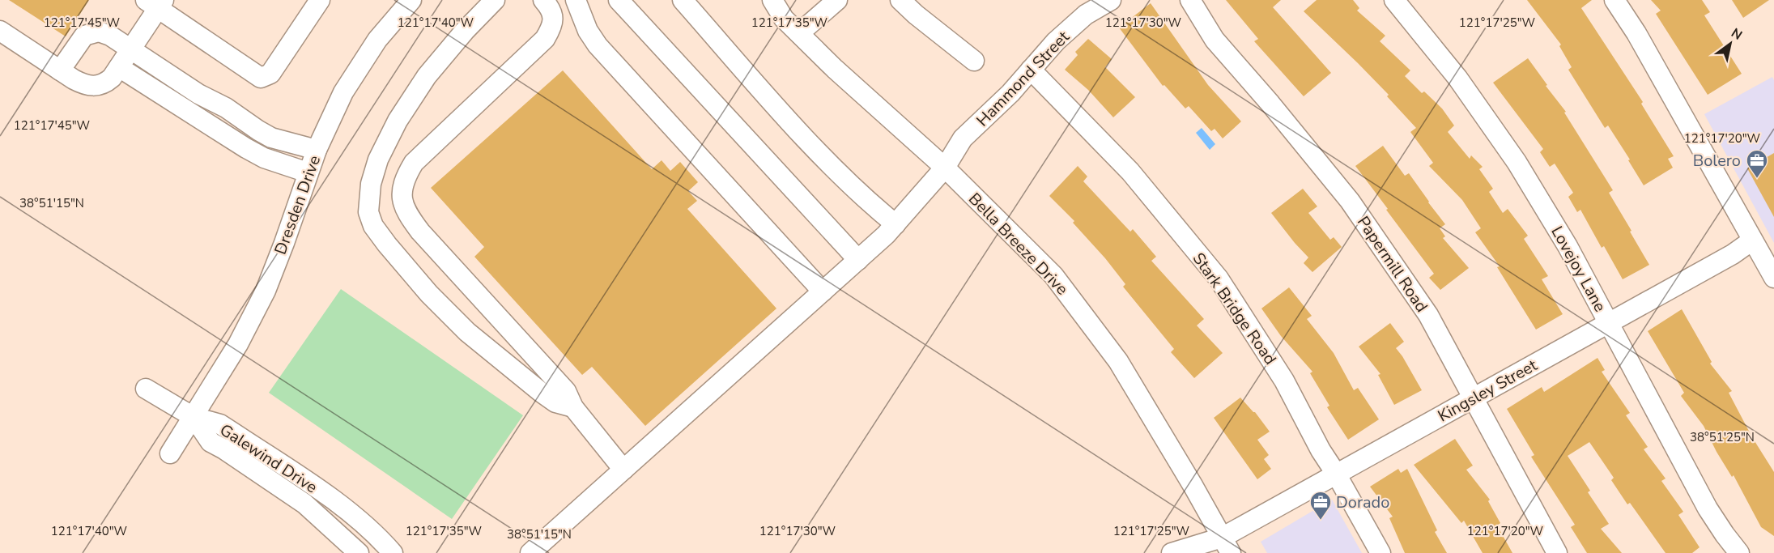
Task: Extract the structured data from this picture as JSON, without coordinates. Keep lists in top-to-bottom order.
{
  "streets": {
    "street": [
      "Hammond Street",
      "Dresden Drive",
      "Bella Breeze Drive",
      "Papermill Road",
      "Lovejoy Lane",
      "Stark Bridge Road",
      "Kingsley Street",
      "Galewind Drive"
    ]
  },
  "crossings": [
    ["Hammond Street", "Bella Breeze Drive"],
    ["Hammond Street", "Stark Bridge Road"],
    ["Dresden Drive", "Galewind Drive"],
    ["Bella Breeze Drive", "Kingsley Street"],
    ["Papermill Road", "Kingsley Street"],
    ["Lovejoy Lane", "Kingsley Street"],
    ["Stark Bridge Road", "Kingsley Street"]
  ],
  "places": {
    "office": ["Bolero", "Dorado"]
  },
  "north": "top right",
  "coordinates": [
    "121°17'45\"W",
    "121°17'40\"W",
    "121°17'35\"W",
    "121°17'30\"W",
    "121°17'25\"W",
    "121°17'20\"W",
    "38°51'15\"N",
    "38°51'25\"N"
  ]
}
